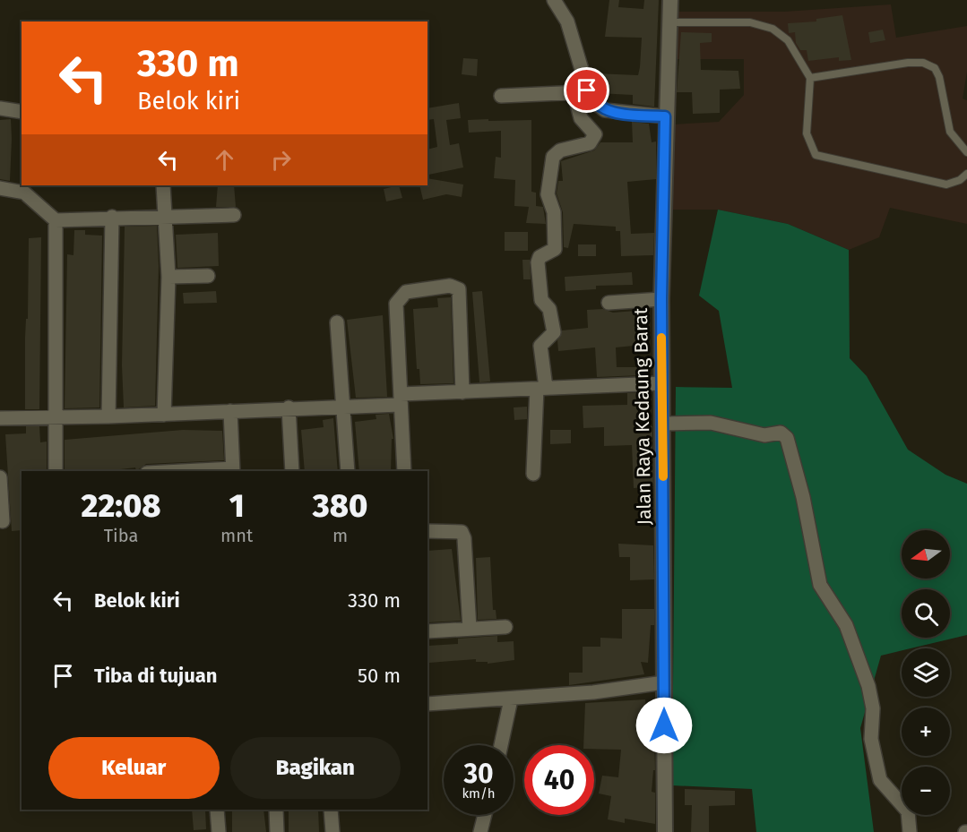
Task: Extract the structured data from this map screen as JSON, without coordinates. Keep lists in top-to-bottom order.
{
  "streets": {
    "street": ["Jalan Raya Kedaung Barat"]
  },
  "north": "left",
  "page": {
    "turn": ["330 m", "Belok kiri"],
    "eta": [
      "22:08",
      "Tiba",
      "1",
      "mnt",
      "380",
      "m"
    ],
    "map_buttons": ["+", "−"],
    "list": [
      {
        "name": "Belok kiri",
        "value": "330 m"
      },
      {
        "name": "Tiba di tujuan",
        "value": "50 m"
      }
    ],
    "buttons": ["Keluar", "Bagikan"],
    "speed": "30 km/h",
    "limit": "40"
  }
}
